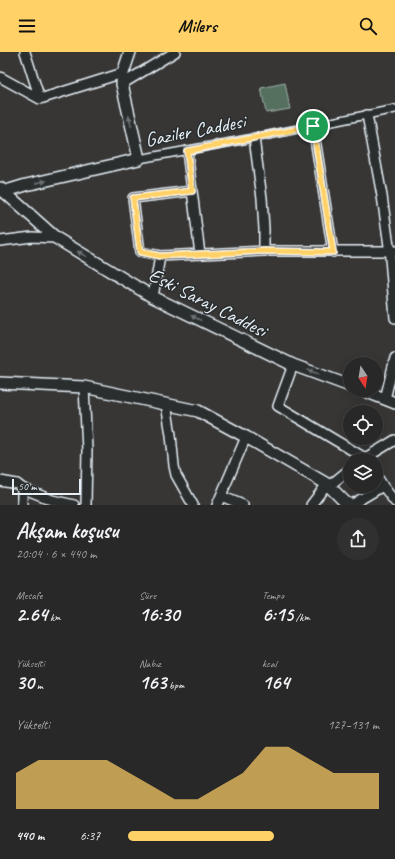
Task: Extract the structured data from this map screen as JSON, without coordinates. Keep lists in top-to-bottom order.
{
  "streets": {
    "street": ["Gaziler Caddesi", "Eski Saray Caddesi"]
  },
  "crossings": [
    ["Gaziler Caddesi", "Eski Saray Caddesi"]
  ],
  "scale_bar": "50 m",
  "north": "bottom",
  "page": {
    "header": "Milers",
    "scale": "50 m",
    "heading": ["Akşam koşusu", "20:04 · 6 × 440 m"],
    "stats": [
      ["Mesafe", "2.64 km"],
      ["Süre", "16:30"],
      ["Tempo", "6:15 /km"],
      ["Yükselti", "30 m"],
      ["Nabız", "163 bpm"],
      ["kcal", "164"]
    ],
    "chart": ["Yükselti", "127–131 m"],
    "list": [
      {
        "name": "440 m",
        "note": "6:37"
      }
    ]
  }
}
